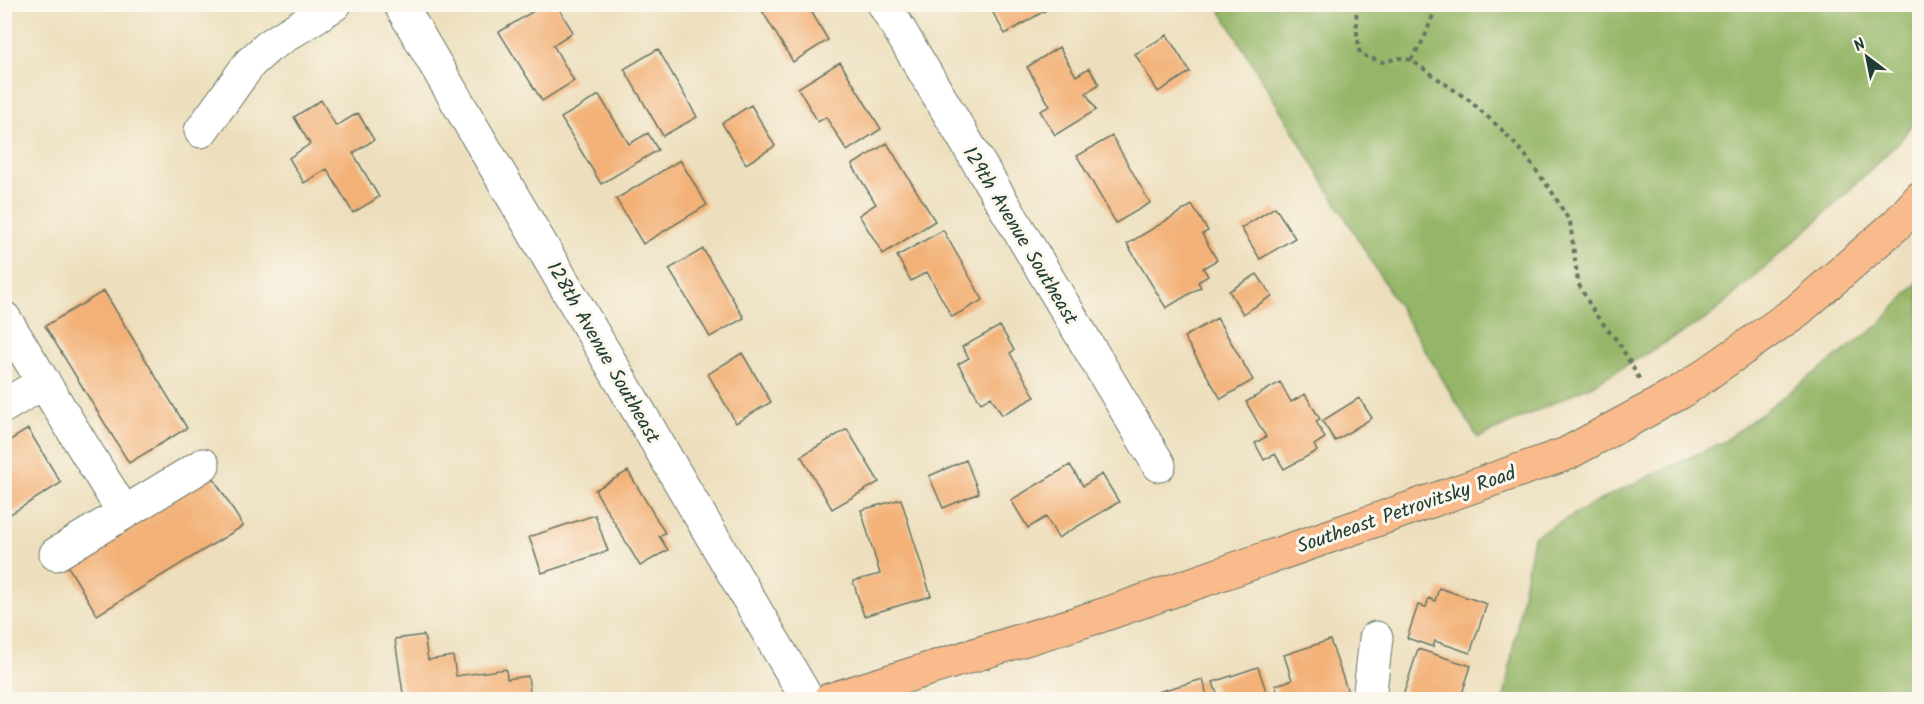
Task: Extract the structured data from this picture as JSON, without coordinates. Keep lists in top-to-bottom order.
{
  "streets": {
    "main road": ["Southeast Petrovitsky Road"],
    "street": ["129th Avenue Southeast", "128th Avenue Southeast"]
  },
  "north": "top left"
}
